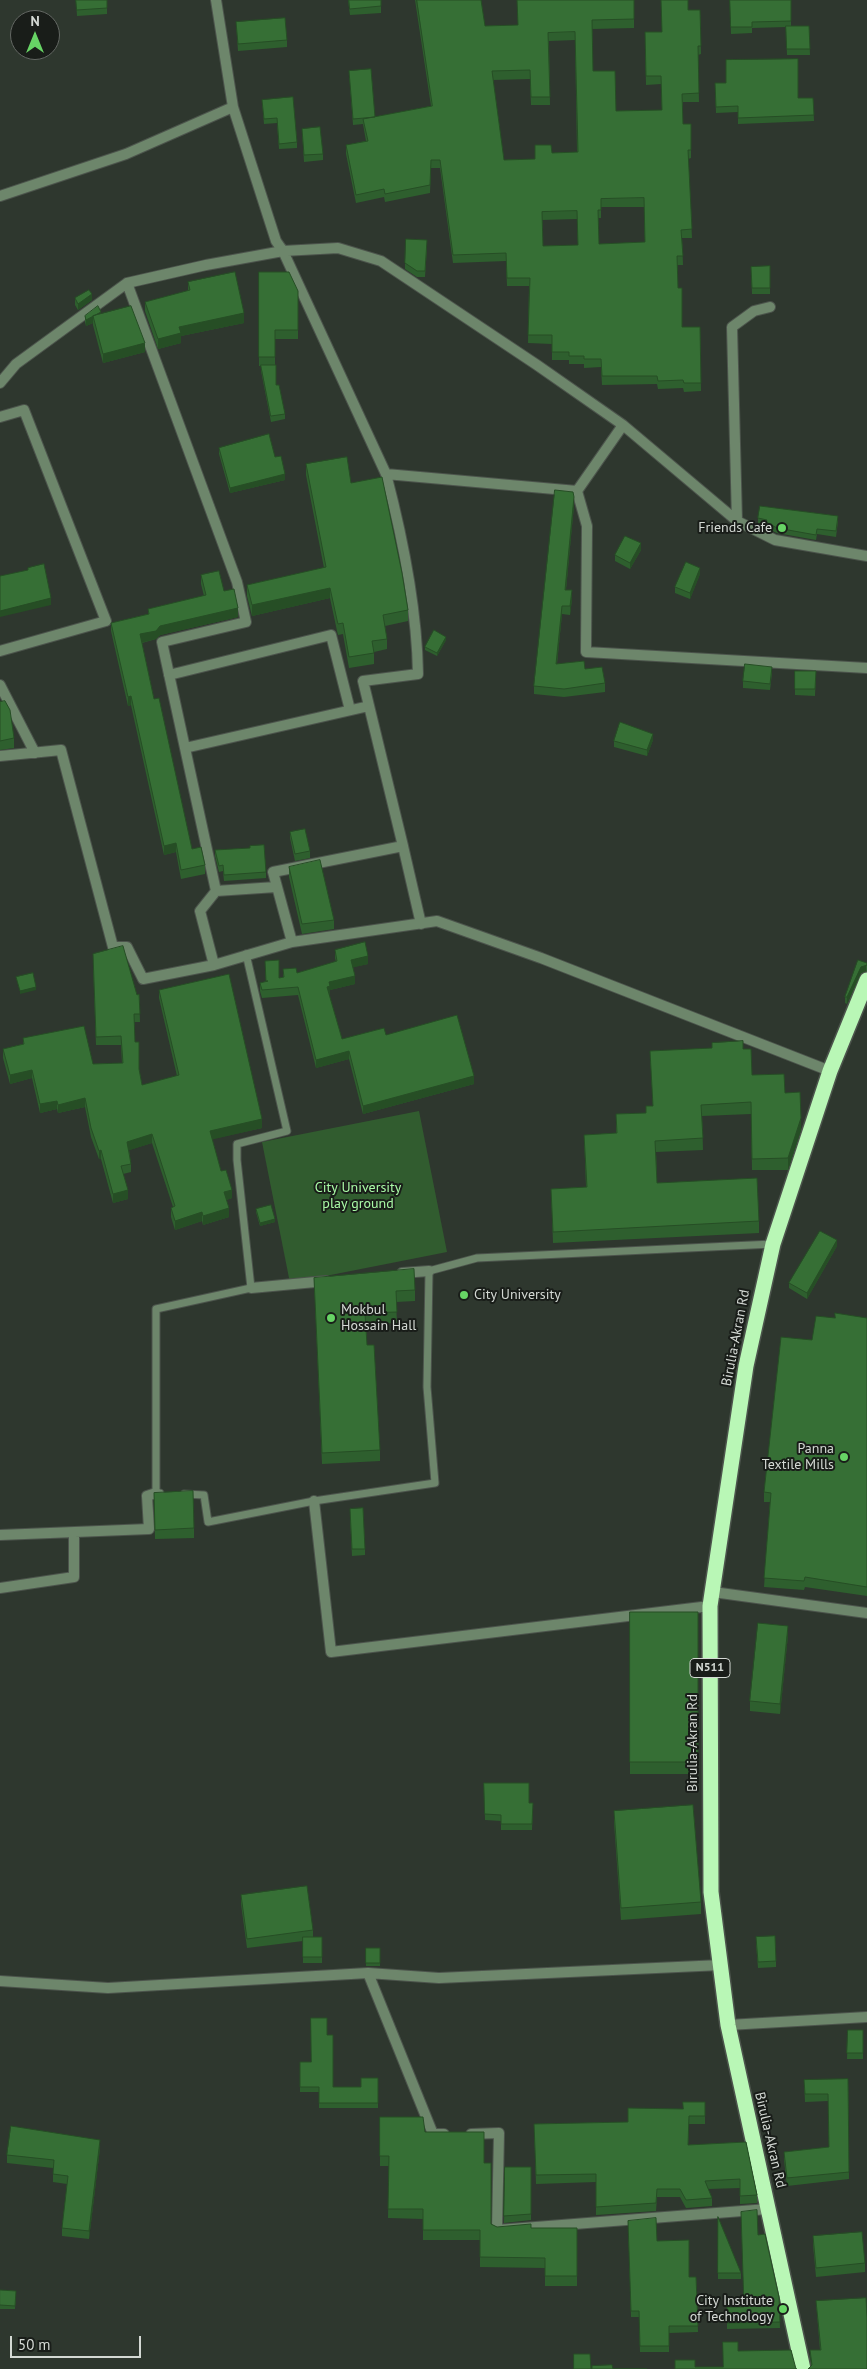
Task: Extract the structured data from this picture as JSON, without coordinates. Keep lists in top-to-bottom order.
{
  "streets": {
    "highway": ["Birulia-Akran Rd", "N511"]
  },
  "parks": ["City University play ground"],
  "places": [
    "Friends Cafe",
    "City University",
    "Mokbul Hossain Hall",
    "Panna Textile Mills",
    "City Institute of Technology"
  ],
  "scale_bar": "50 m",
  "north": "top"
}
